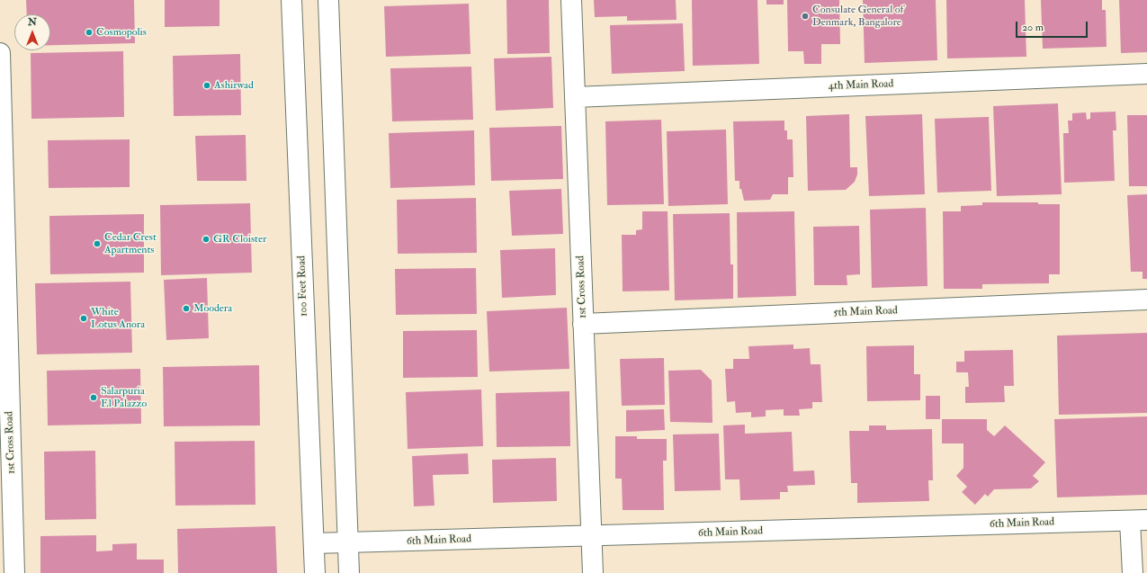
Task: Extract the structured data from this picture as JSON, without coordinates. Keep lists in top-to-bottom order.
{
  "streets": {
    "street": [
      "4th Main Road",
      "100 Feet Road",
      "1st Cross Road",
      "5th Main Road",
      "6th Main Road"
    ]
  },
  "crossings": [
    ["4th Main Road", "1st Cross Road"],
    ["100 Feet Road", "6th Main Road"],
    ["1st Cross Road", "5th Main Road"],
    ["1st Cross Road", "6th Main Road"]
  ],
  "places": [
    "Consulate General of Denmark, Bangalore",
    "Cosmopolis",
    "Ashirwad",
    "GR Cloister",
    "Cedar Crest Apartments",
    "Moodera",
    "White Lotus Anora",
    "Salarpuria El Palazzo"
  ],
  "scale_bar": "20 m",
  "north": "top"
}
